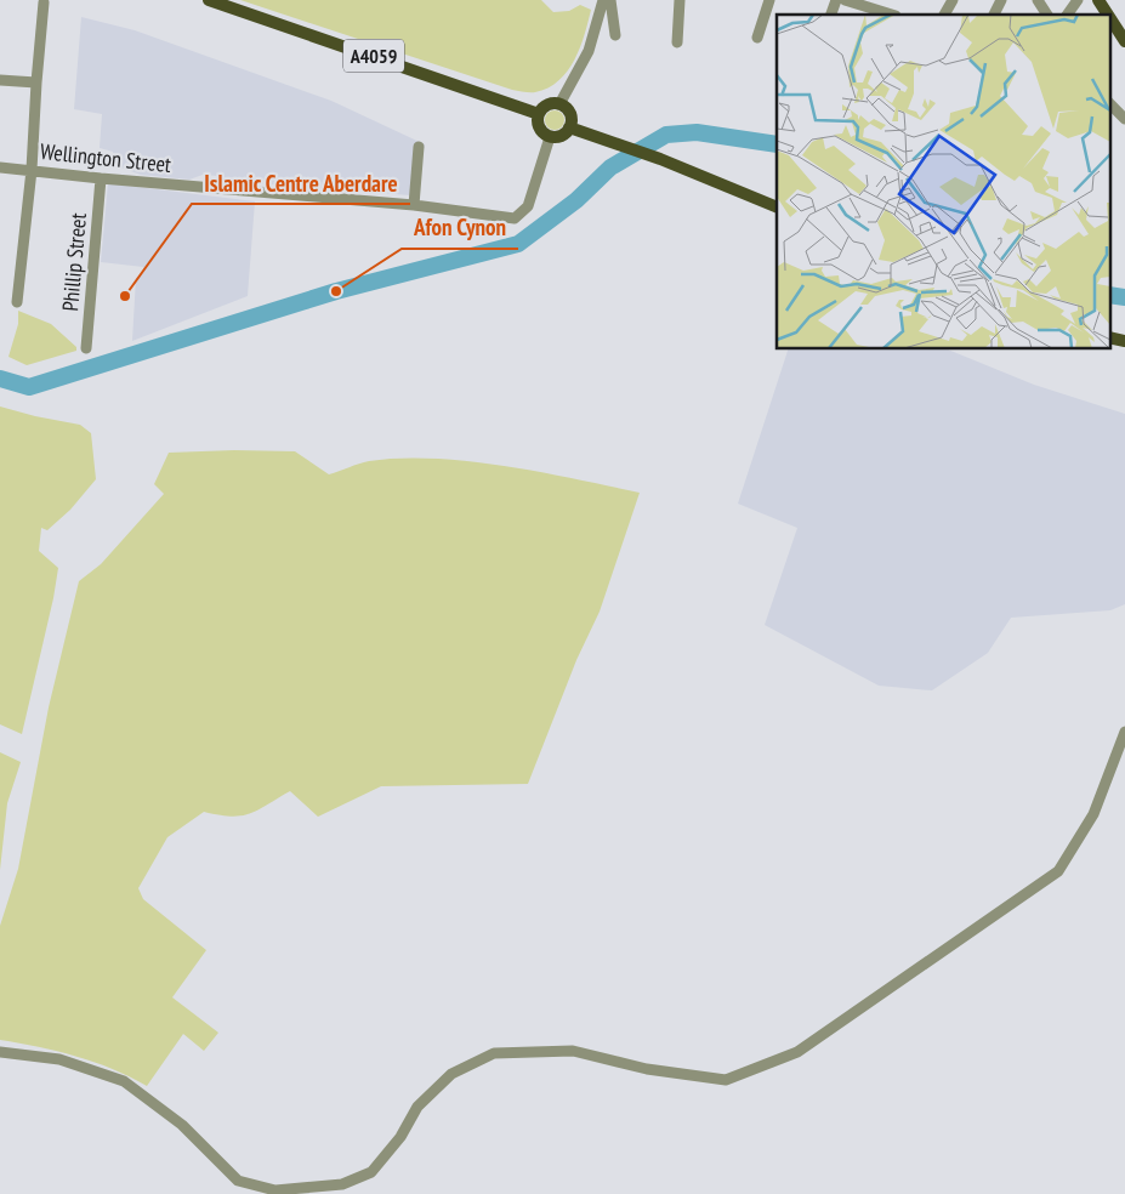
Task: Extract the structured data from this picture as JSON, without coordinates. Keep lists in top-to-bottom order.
{
  "streets": {
    "main road": ["A4059"],
    "street": ["Wellington Street", "Phillip Street"]
  },
  "crossings": [
    ["A4059", "Wellington Street"],
    ["Wellington Street", "Phillip Street"]
  ],
  "places": ["Afon Cynon", "Islamic Centre Aberdare"]
}
